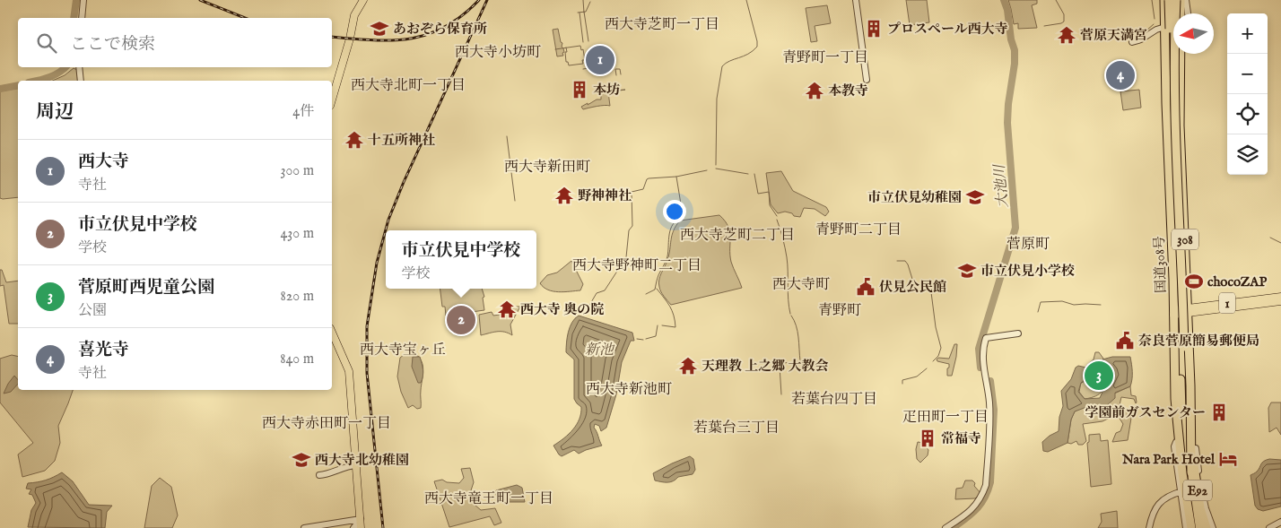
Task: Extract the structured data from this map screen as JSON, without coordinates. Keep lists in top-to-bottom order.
{
  "streets": {
    "highway": ["308", "国道308号", "E92"],
    "main road": ["1"]
  },
  "crossings": [
    ["308", "国道308号"],
    ["308", "E92"],
    ["国道308号", "1"],
    ["国道308号", "E92"]
  ],
  "districts": [
    "西大寺芝町一丁目",
    "西大寺小坊町",
    "青野町一丁目",
    "西大寺北町一丁目",
    "西大寺新田町",
    "青野町二丁目",
    "西大寺芝町二丁目",
    "菅原町",
    "西大寺野神町二丁目",
    "西大寺町",
    "青野町",
    "西大寺宝ヶ丘",
    "西大寺新池町",
    "若葉台四丁目",
    "疋田町一丁目",
    "西大寺赤田町一丁目",
    "若葉台三丁目",
    "西大寺竜王町一丁目"
  ],
  "water": ["大池川", "新池"],
  "places": {
    "school or university": [
      "あおぞら保育所",
      "市立伏見幼稚園",
      "市立伏見小学校",
      "西大寺北幼稚園"
    ],
    "building": [
      "プロスペール西大寺",
      "本坊",
      "学園前ガスセンター",
      "常福寺"
    ],
    "temple": [
      "菅原天満宮",
      "本教寺",
      "十五所神社",
      "野神神社",
      "西大寺 奥の院",
      "天理教 上之郷 大教会"
    ],
    "sports": ["chocoZAP"],
    "public building": ["伏見公民館", "奈良菅原簡易郵便局"],
    "hotel": ["Nara Park Hotel"]
  },
  "north": "left",
  "page": {
    "map_buttons": ["+", "−"],
    "search": "ここで検索",
    "pins": [
      "1",
      "4",
      "2",
      "3"
    ],
    "heading": ["周辺", "4件"],
    "list": [
      {
        "mark": "1",
        "name": "西大寺",
        "note": "寺社",
        "value": "300 m"
      },
      {
        "mark": "2",
        "name": "市立伏見中学校",
        "note": "学校",
        "value": "430 m"
      },
      {
        "mark": "3",
        "name": "菅原町西児童公園",
        "note": "公園",
        "value": "820 m"
      },
      {
        "mark": "4",
        "name": "喜光寺",
        "note": "寺社",
        "value": "840 m"
      }
    ],
    "popup": ["市立伏見中学校", "学校"]
  }
}
